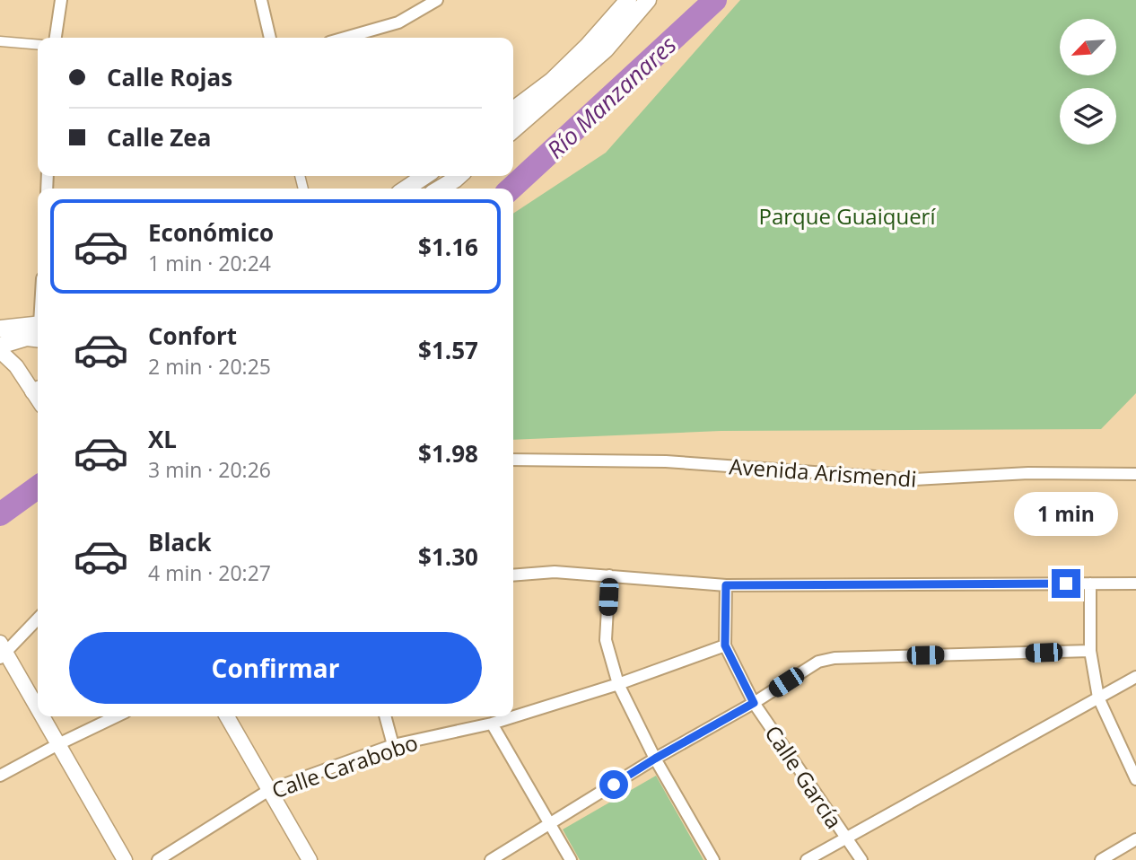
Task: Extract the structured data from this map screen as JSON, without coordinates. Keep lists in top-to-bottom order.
{
  "streets": {
    "street": ["Avenida Arismendi", "Calle Carabobo", "Calle García"]
  },
  "crossings": [
    ["Calle Carabobo", "Calle García"]
  ],
  "water": ["Río Manzanares"],
  "parks": ["Parque Guaiquerí"],
  "north": "bottom left",
  "page": {
    "banner": ["Calle Rojas", "Calle Zea"],
    "list": [
      {
        "name": "Económico",
        "note": "1 min · 20:24",
        "value": "$1.16"
      },
      {
        "name": "Confort",
        "note": "2 min · 20:25",
        "value": "$1.57"
      },
      {
        "name": "XL",
        "note": "3 min · 20:26",
        "value": "$1.98"
      },
      {
        "name": "Black",
        "note": "4 min · 20:27",
        "value": "$1.30"
      }
    ],
    "bubble": "1 min",
    "buttons": "Confirmar"
  }
}
